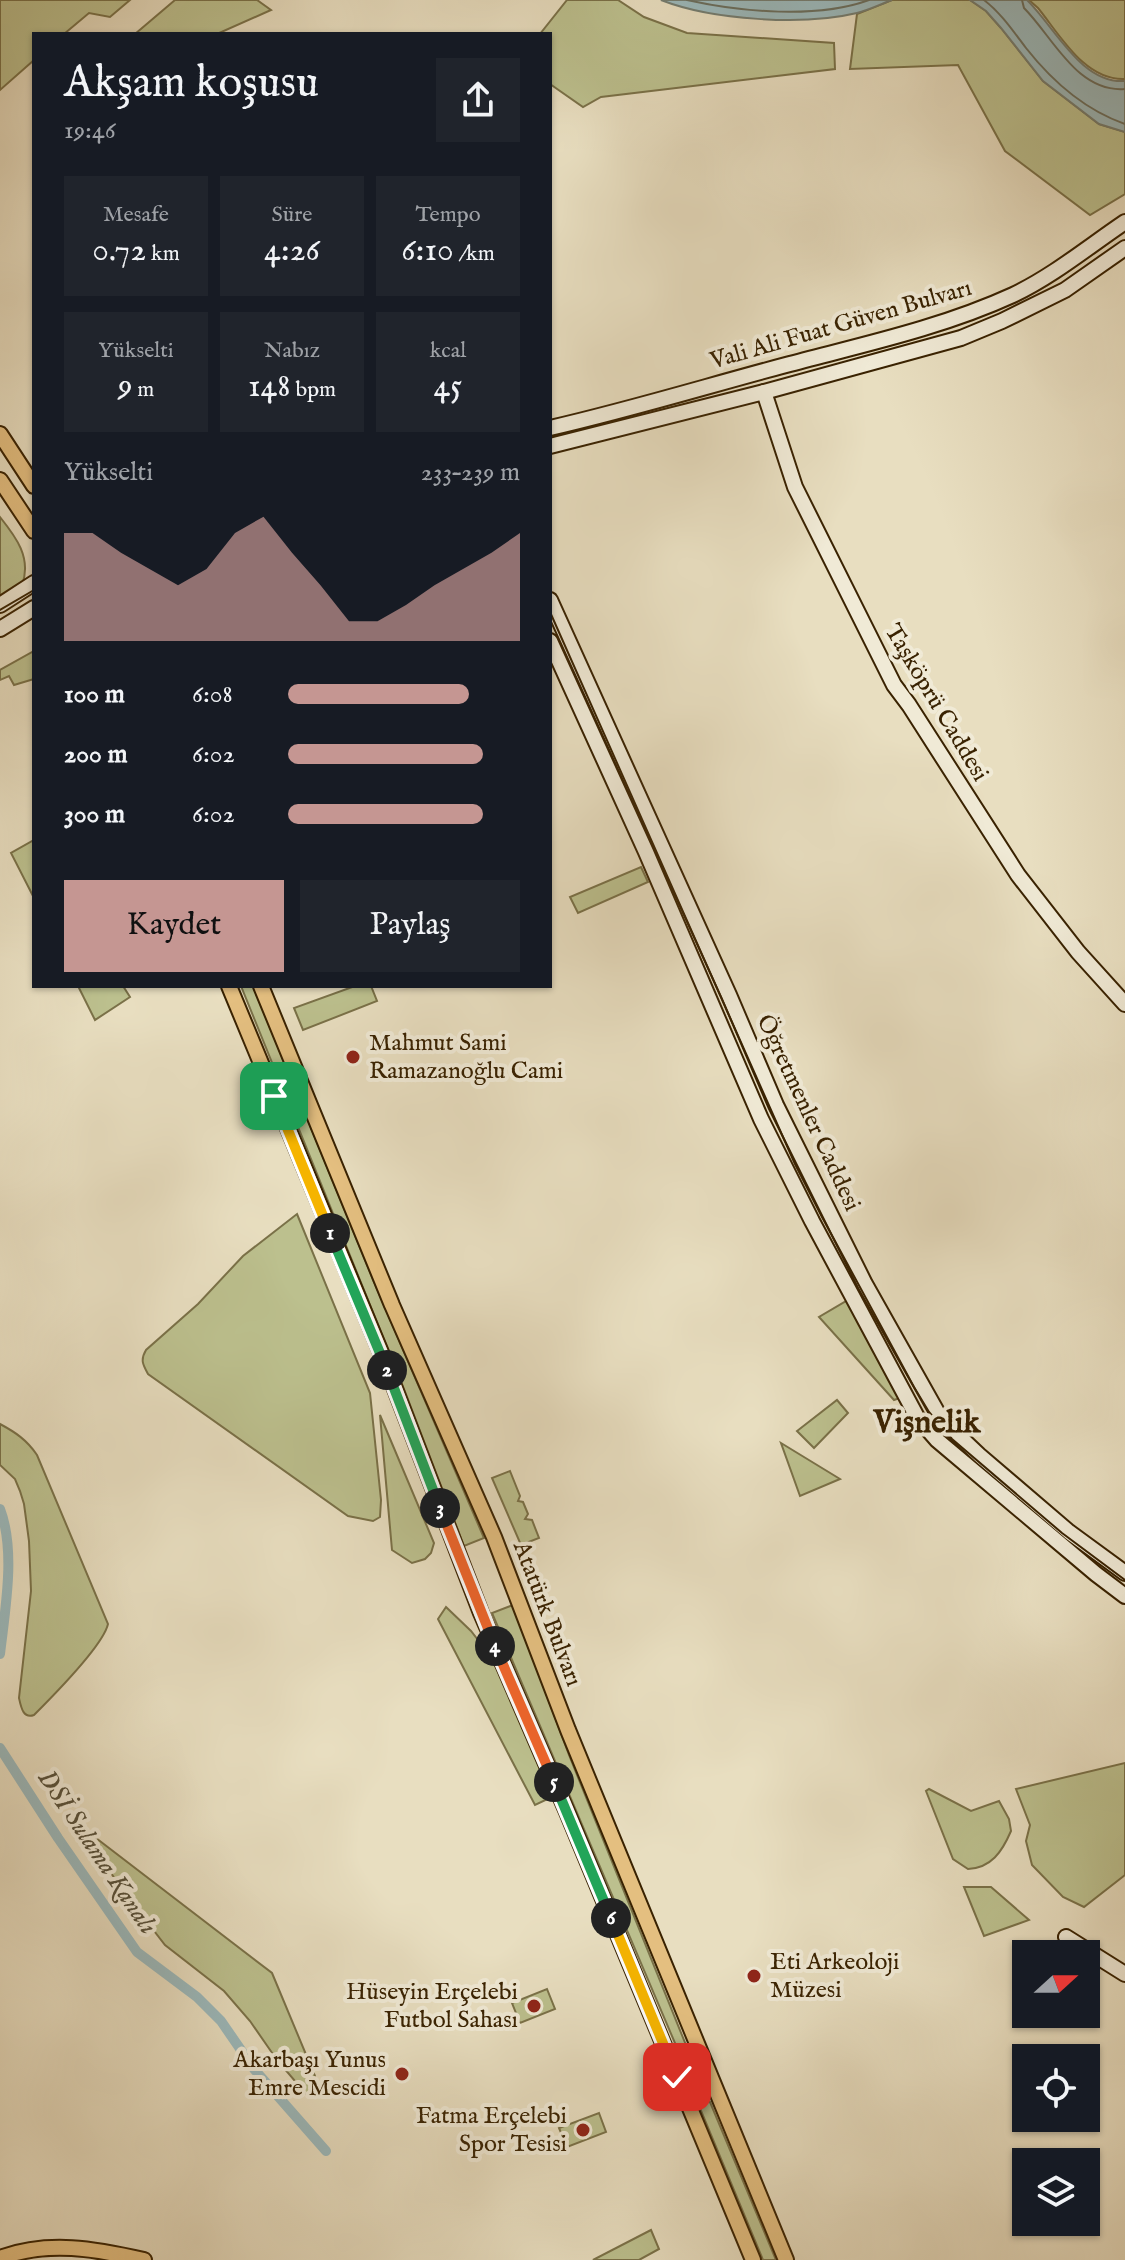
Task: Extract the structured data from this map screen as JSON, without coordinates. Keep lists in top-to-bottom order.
{
  "streets": {
    "main road": [
      "Vali Ali Fuat Güven Bulvarı",
      "Taşköprü Caddesi",
      "Öğretmenler Caddesi",
      "Atatürk Bulvarı"
    ]
  },
  "crossings": [
    ["Vali Ali Fuat Güven Bulvarı", "Taşköprü Caddesi"]
  ],
  "districts": ["Vişnelik"],
  "water": ["DSİ Sulama Kanalı"],
  "places": [
    "Mahmut Sami Ramazanoğlu Cami",
    "Eti Arkeoloji Müzesi",
    "Hüseyin Erçelebi Futbol Sahası",
    "Akarbaşı Yunus Emre Mescidi",
    "Fatma Erçelebi Spor Tesisi"
  ],
  "north": "right",
  "page": {
    "heading": ["Akşam koşusu", "19:46"],
    "stats": [
      ["Mesafe", "0.72 km"],
      ["Süre", "4:26"],
      ["Tempo", "6:10 /km"],
      ["Yükselti", "9 m"],
      ["Nabız", "148 bpm"],
      ["kcal", "45"]
    ],
    "chart": ["Yükselti", "233–239 m"],
    "list": [
      {
        "name": "100 m",
        "note": "6:08"
      },
      {
        "name": "200 m",
        "note": "6:02"
      },
      {
        "name": "300 m",
        "note": "6:02"
      }
    ],
    "buttons": ["Kaydet", "Paylaş"],
    "pins": [
      "1",
      "2",
      "3",
      "4",
      "5",
      "6"
    ]
  }
}
